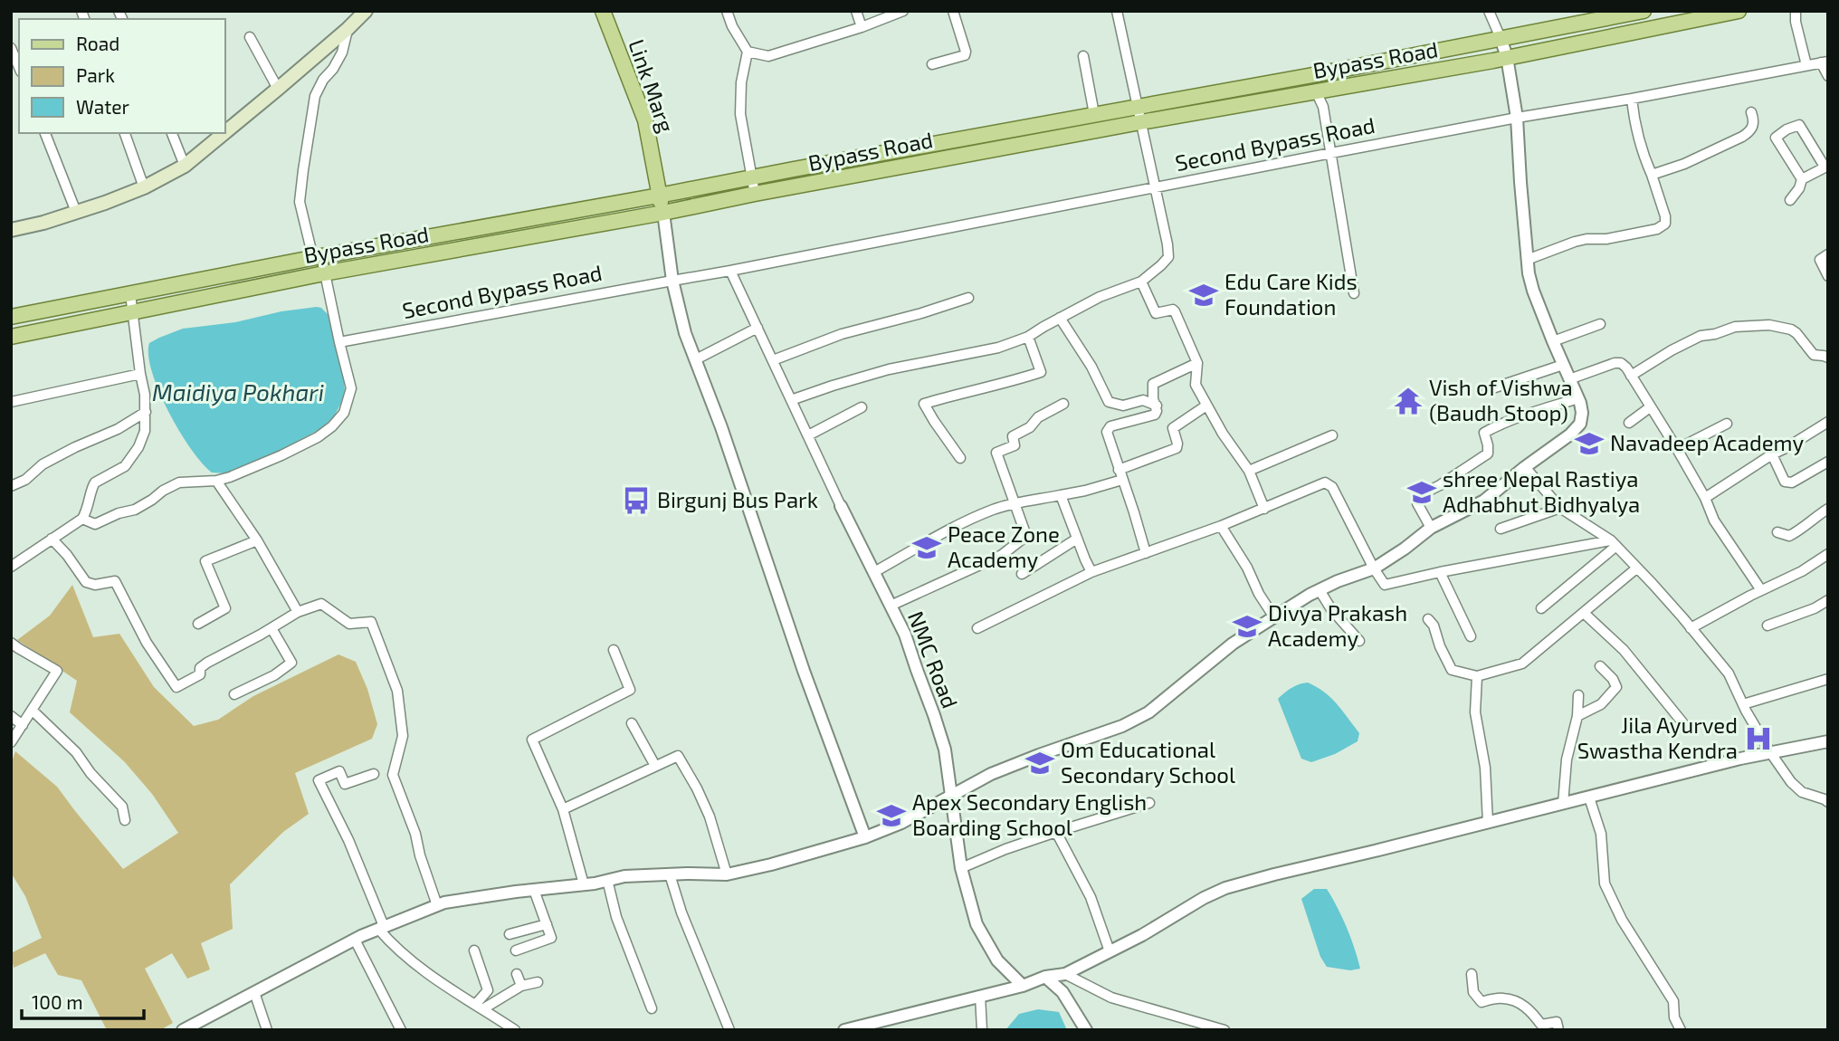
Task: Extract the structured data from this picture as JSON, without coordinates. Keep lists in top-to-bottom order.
{
  "streets": {
    "main road": ["Bypass Road", "Link Marg"],
    "street": ["Second Bypass Road", "NMC Road"]
  },
  "crossings": [
    ["Bypass Road", "Link Marg"],
    ["Second Bypass Road", "NMC Road"]
  ],
  "water": ["Maidiya Pokhari"],
  "places": {
    "school or university": [
      "Edu Care Kids Foundation",
      "Navadeep Academy",
      "shree Nepal Rastiya Adhabhut Bidhyalya",
      "Peace Zone Academy",
      "Divya Prakash Academy",
      "Om Educational Secondary School",
      "Apex Secondary English Boarding School"
    ],
    "temple": ["Vish of Vishwa (Baudh Stoop)"],
    "bus stop": ["Birgunj Bus Park"],
    "hospital": ["Jila Ayurved Swastha Kendra"]
  },
  "legend": ["Road", "Park", "Water"],
  "scale_bar": "100 m"
}
